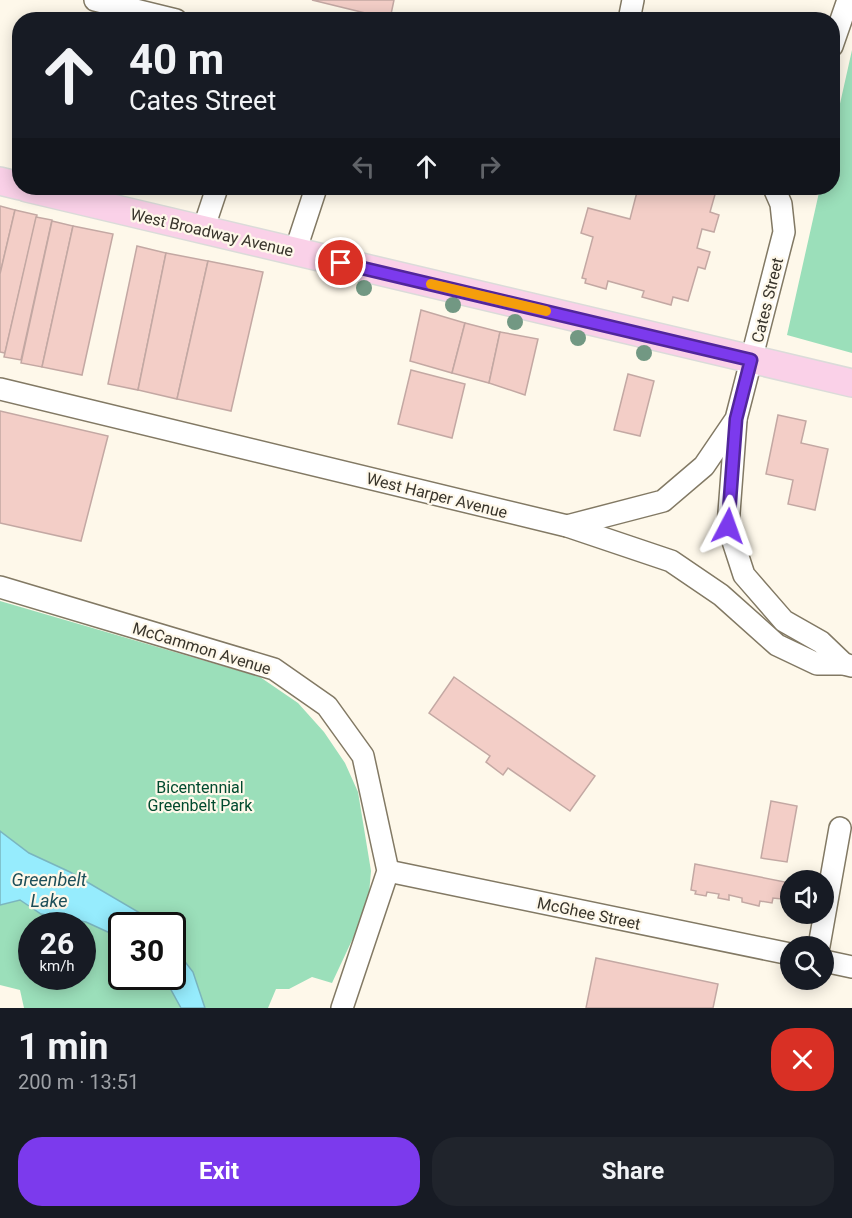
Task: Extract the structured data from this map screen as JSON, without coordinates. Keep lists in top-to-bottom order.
{
  "streets": {
    "main road": ["West Broadway Avenue"],
    "street": [
      "Cates Street",
      "West Harper Avenue",
      "McCammon Avenue",
      "McGhee Street"
    ]
  },
  "crossings": [
    ["West Broadway Avenue", "Cates Street"],
    ["Cates Street", "West Harper Avenue"],
    ["McCammon Avenue", "McGhee Street"]
  ],
  "water": ["Greenbelt Lake"],
  "parks": ["Bicentennial Greenbelt Park"],
  "page": {
    "turn": ["40 m", "Cates Street"],
    "speed": "26 km/h",
    "limit": "30",
    "heading": ["1 min", "200 m · 13:51"],
    "buttons": ["Exit", "Share"]
  }
}
